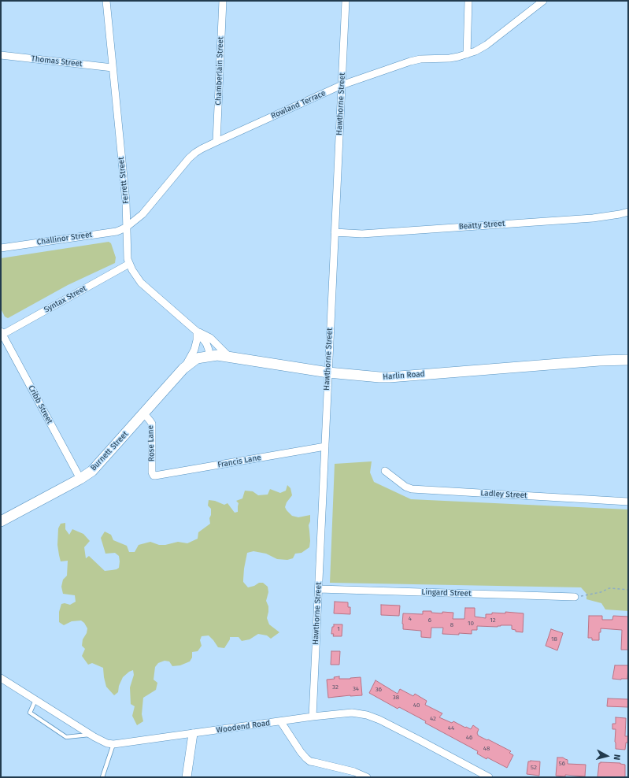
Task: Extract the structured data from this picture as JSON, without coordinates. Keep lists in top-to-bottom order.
{
  "streets": {
    "main road": ["Harlin Road", "Burnett Street"],
    "street": [
      "Thomas Street",
      "Chamberlain Street",
      "Hawthorne Street",
      "Rowland Terrace",
      "Ferrett Street",
      "Beatty Street",
      "Challinor Street",
      "Syntax Street",
      "Cribb Street",
      "Rose Lane",
      "Francis Lane",
      "Ladley Street",
      "Lingard Street",
      "Woodend Road"
    ]
  },
  "crossings": [
    ["Thomas Street", "Ferrett Street"],
    ["Chamberlain Street", "Rowland Terrace"],
    ["Hawthorne Street", "Rowland Terrace"],
    ["Hawthorne Street", "Beatty Street"],
    ["Hawthorne Street", "Harlin Road"],
    ["Hawthorne Street", "Francis Lane"],
    ["Hawthorne Street", "Lingard Street"],
    ["Hawthorne Street", "Woodend Road"],
    ["Rowland Terrace", "Ferrett Street"],
    ["Rowland Terrace", "Challinor Street"],
    ["Ferrett Street", "Challinor Street"],
    ["Ferrett Street", "Syntax Street"],
    ["Ferrett Street", "Harlin Road"],
    ["Syntax Street", "Cribb Street"],
    ["Harlin Road", "Burnett Street"],
    ["Cribb Street", "Burnett Street"],
    ["Rose Lane", "Burnett Street"],
    ["Rose Lane", "Francis Lane"]
  ],
  "house_numbers": [
    "4",
    "6",
    "12",
    "10",
    "8",
    "1",
    "18",
    "32",
    "34",
    "36",
    "38",
    "40",
    "42",
    "44",
    "46",
    "48",
    "56",
    "52"
  ],
  "north": "right"
}
